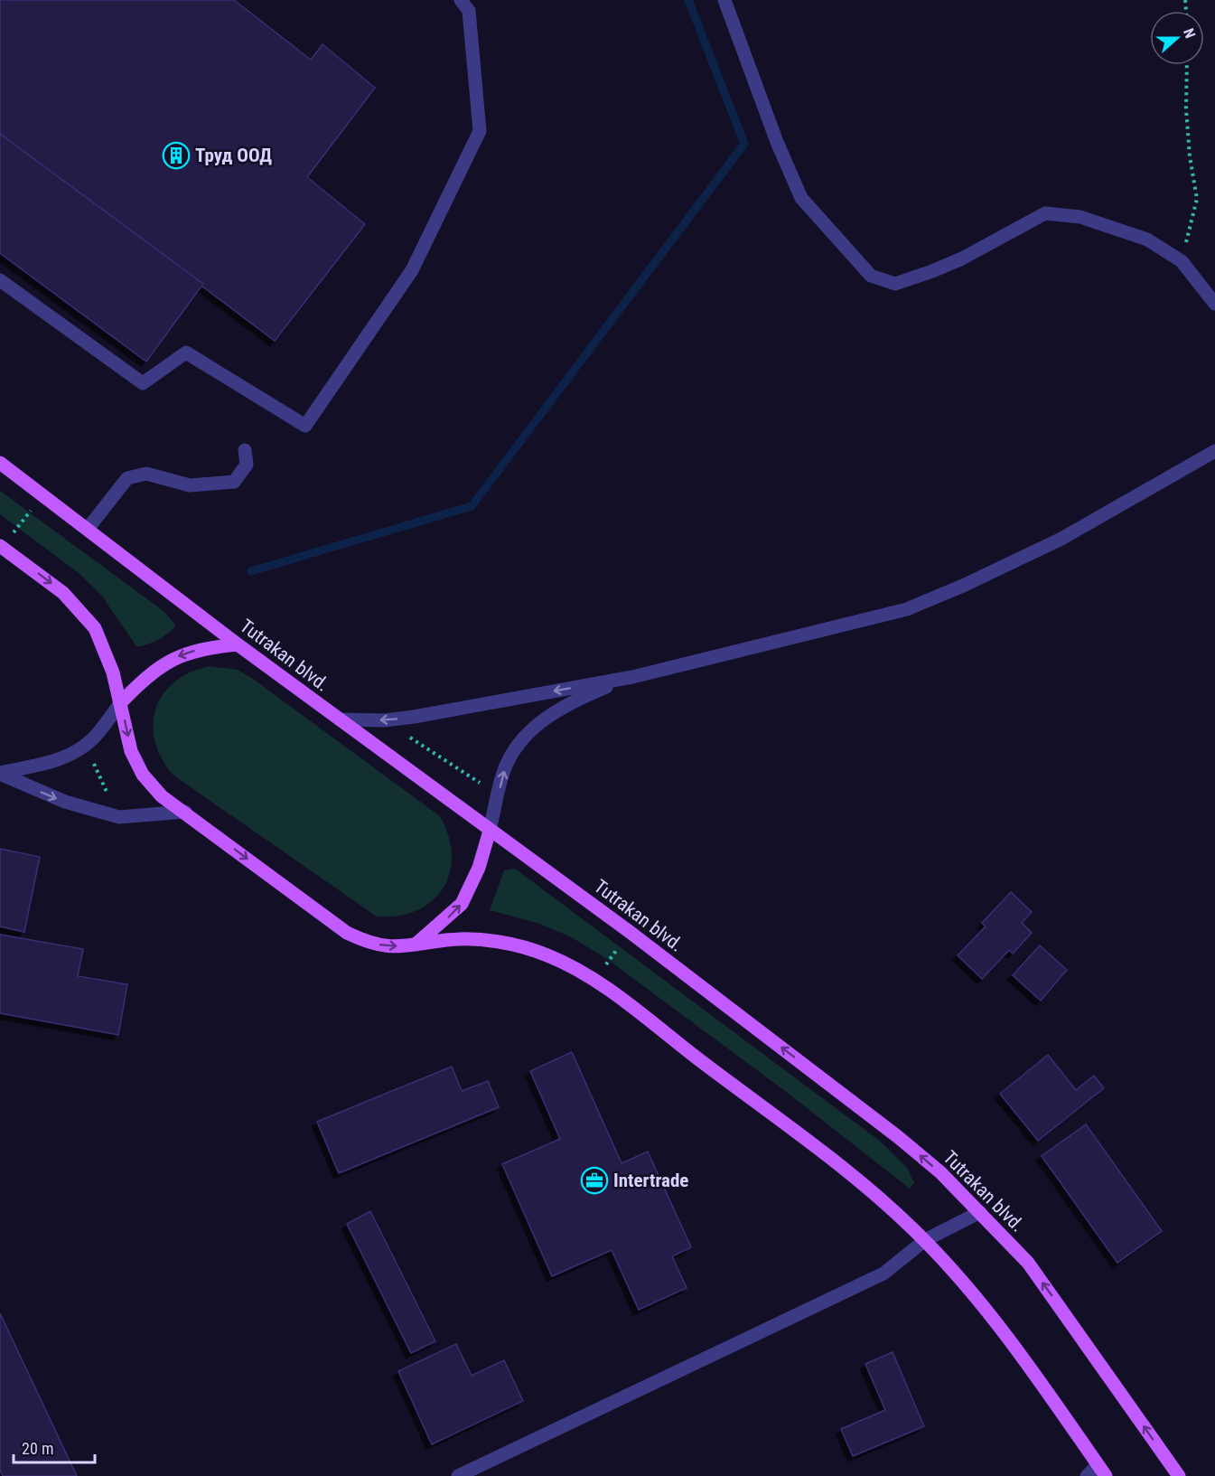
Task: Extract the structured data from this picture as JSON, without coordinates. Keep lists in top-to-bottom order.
{
  "streets": {
    "main road": ["Tutrakan blvd."]
  },
  "places": {
    "building": ["Труд ООД"],
    "office": ["Intertrade"]
  },
  "scale_bar": "20 m",
  "north": "right"
}
